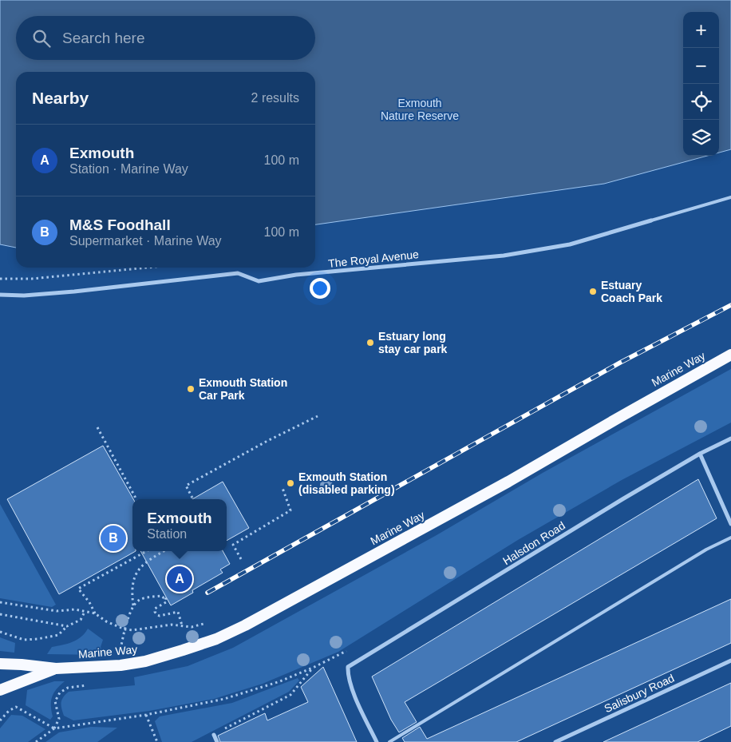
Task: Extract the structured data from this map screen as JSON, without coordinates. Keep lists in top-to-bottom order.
{
  "streets": {
    "highway": ["Marine Way"],
    "street": ["The Royal Avenue", "Halsdon Road", "Salisbury Road"]
  },
  "parks": ["Exmouth Nature Reserve"],
  "places": [
    "Estuary Coach Park",
    "Estuary long stay car park",
    "Exmouth Station Car Park",
    "Exmouth Station (disabled parking)"
  ],
  "page": {
    "map_buttons": ["+", "−"],
    "search": "Search here",
    "heading": ["Nearby", "2 results"],
    "list": [
      {
        "mark": "A",
        "name": "Exmouth",
        "note": "Station · Marine Way",
        "value": "100 m"
      },
      {
        "mark": "B",
        "name": "M&S Foodhall",
        "note": "Supermarket · Marine Way",
        "value": "100 m"
      }
    ],
    "popup": ["Exmouth", "Station"],
    "pins": ["B", "A"]
  }
}
